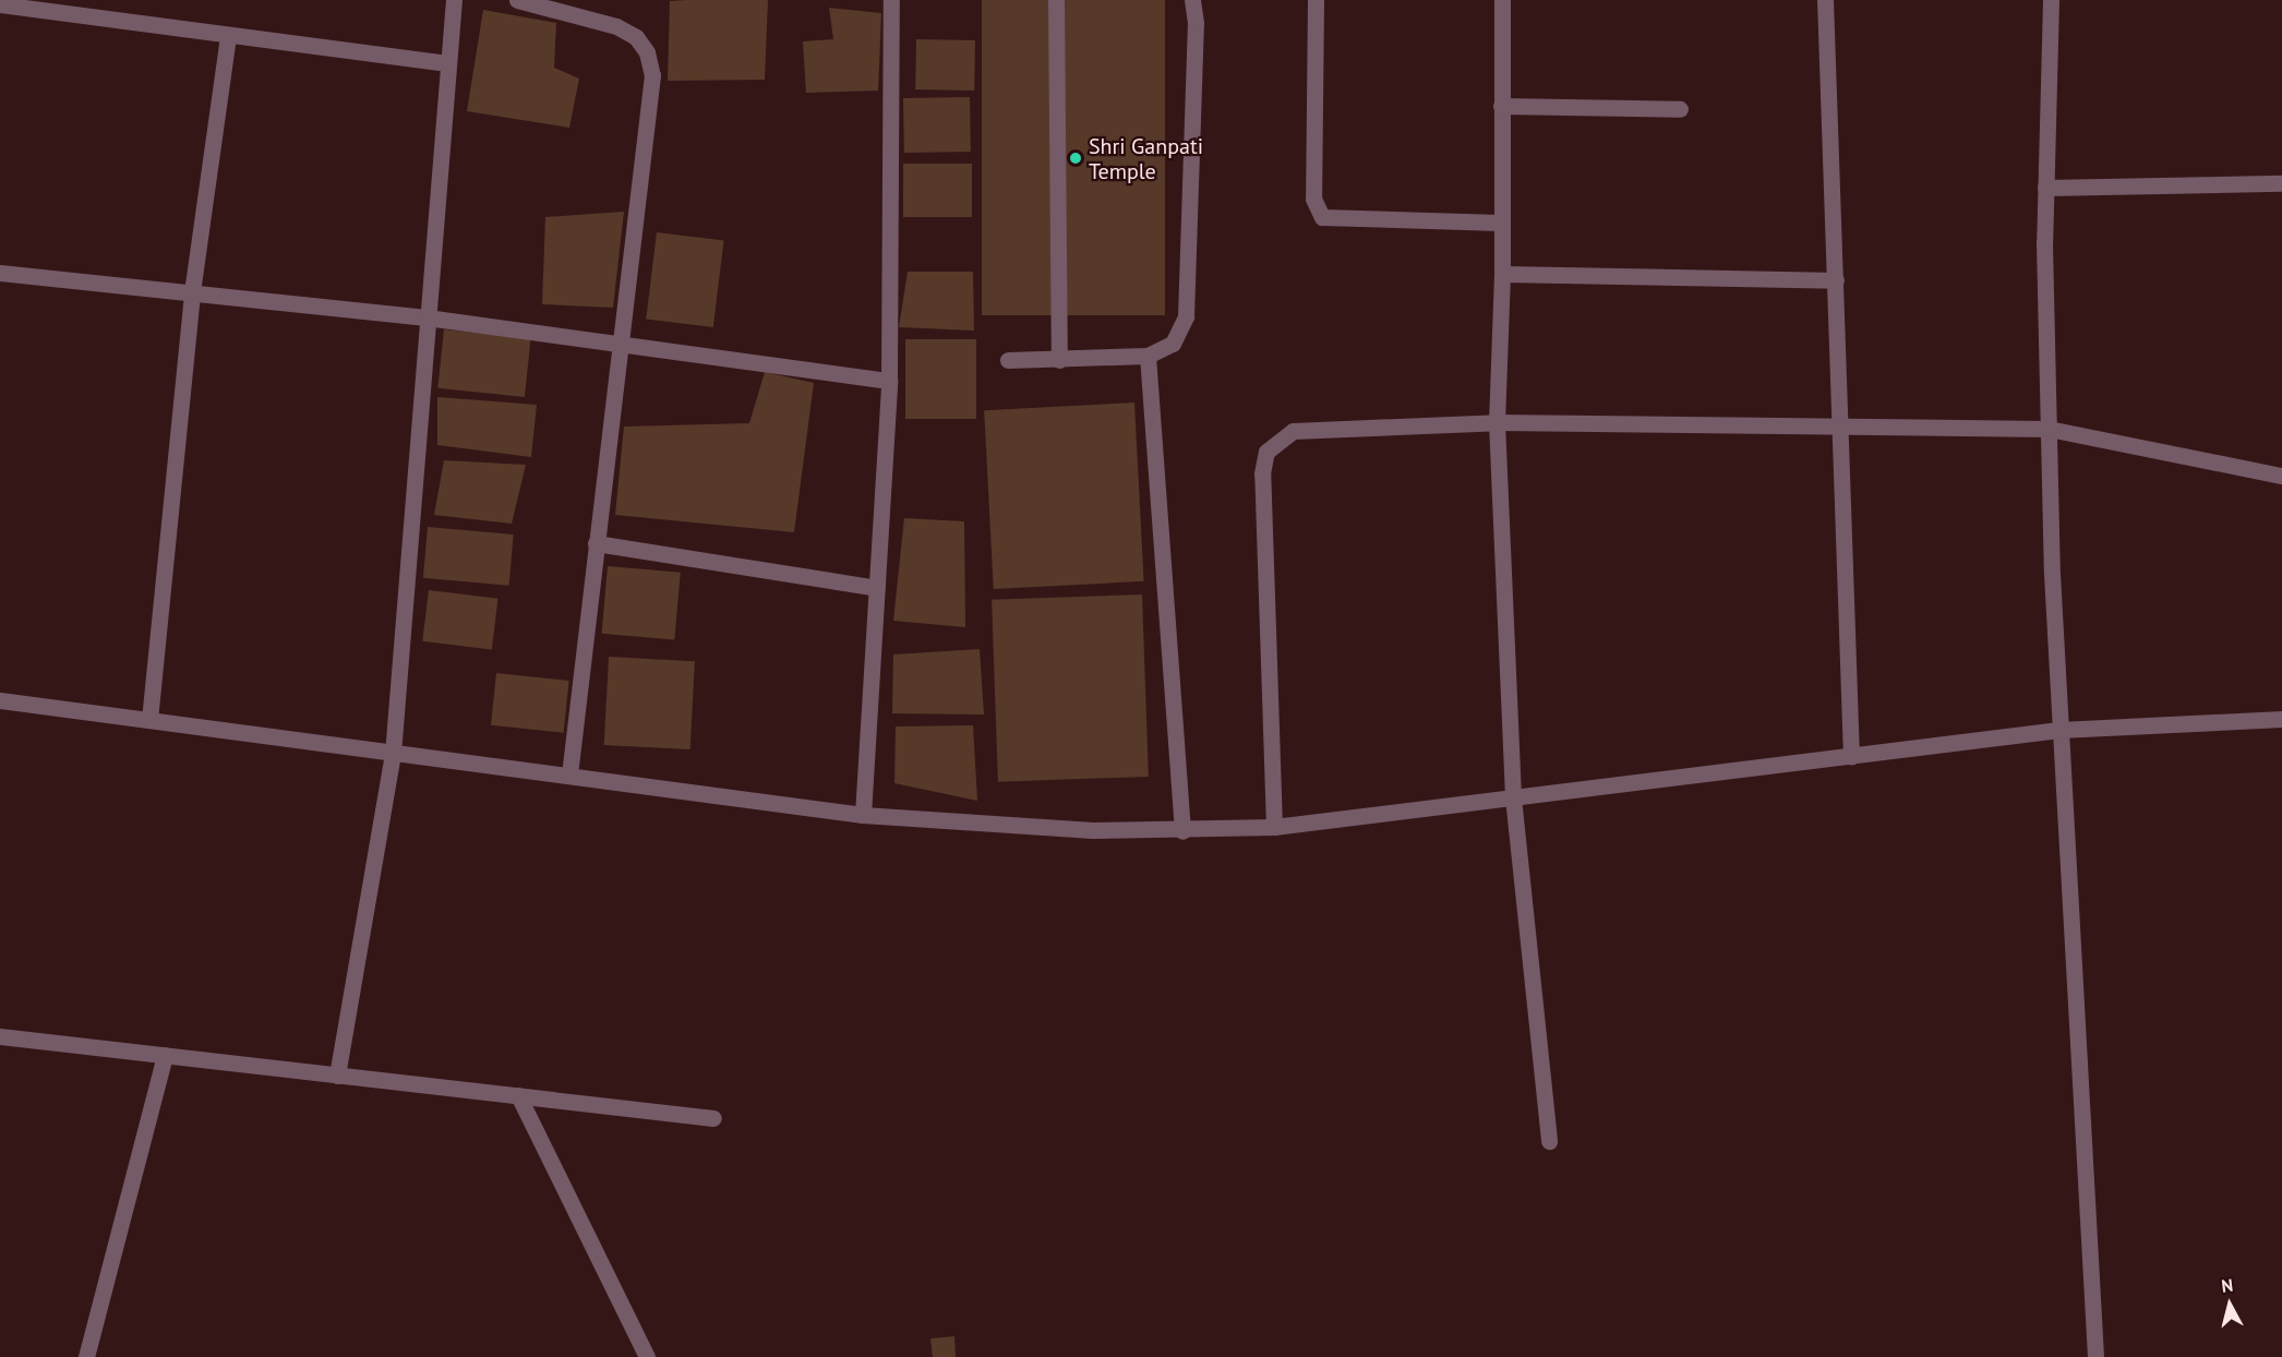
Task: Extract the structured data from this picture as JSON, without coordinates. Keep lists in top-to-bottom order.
{
  "places": ["Shri Ganpati Temple"],
  "north": "top"
}
